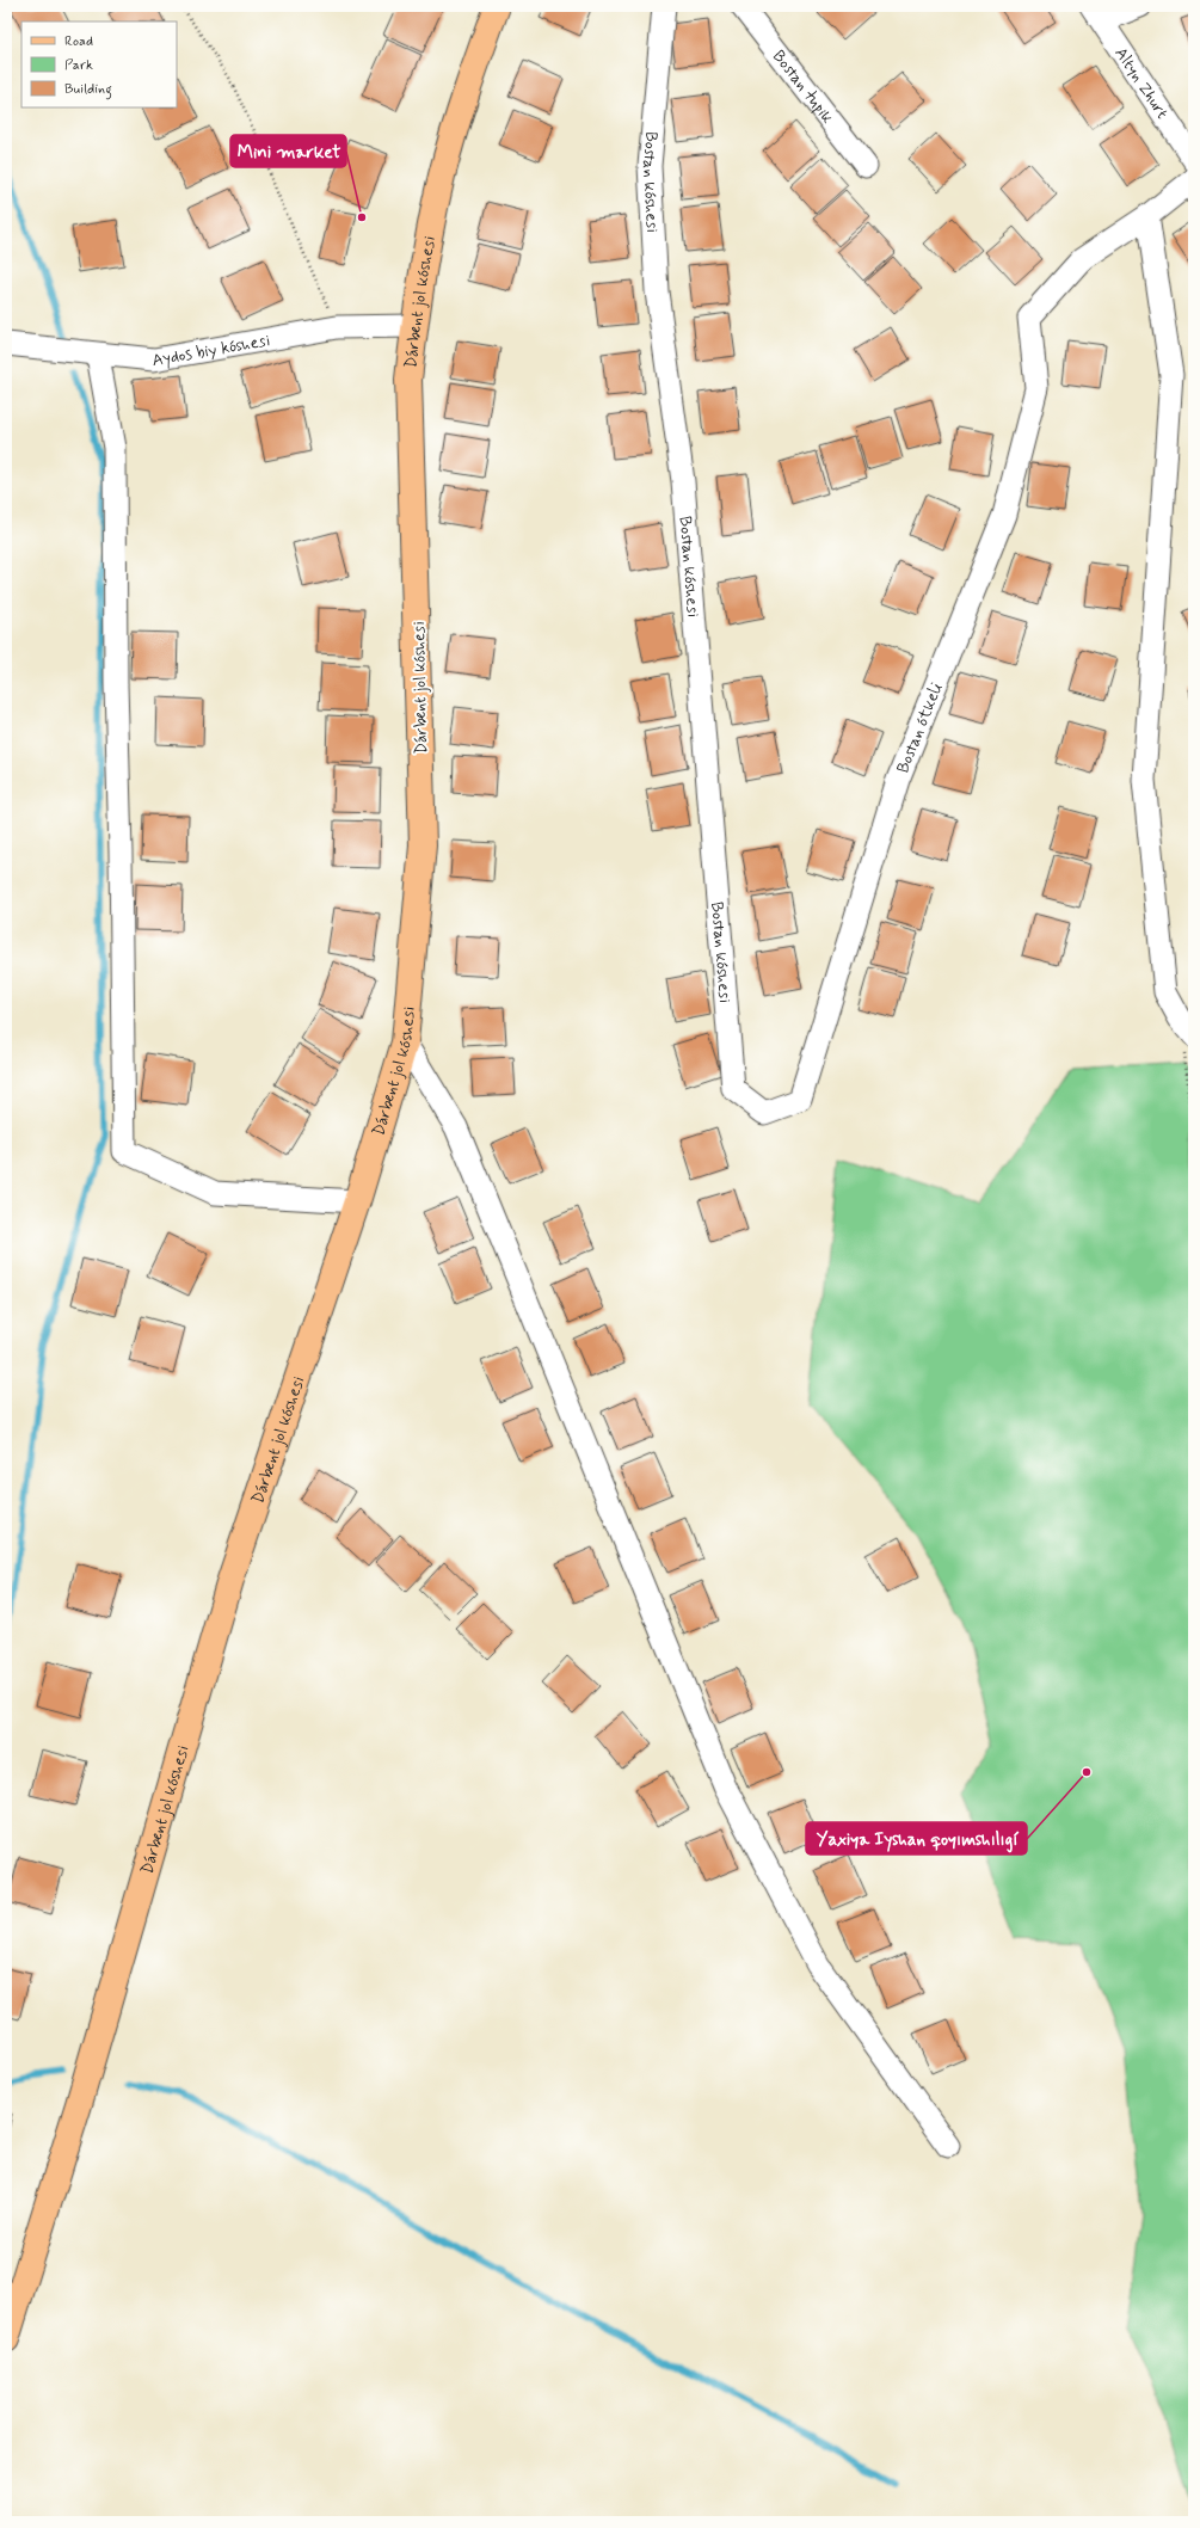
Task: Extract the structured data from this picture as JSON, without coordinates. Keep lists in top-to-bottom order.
{
  "streets": {
    "main road": ["Dárbent jol kóshesi"],
    "street": [
      "Altyn Zhurt",
      "Bostan tupik",
      "Bostan kóshesi",
      "Aydos biy kóshesi",
      "Bostan ótkeli"
    ]
  },
  "crossings": [
    ["Bostan kóshesi", "Bostan ótkeli"],
    ["Dárbent jol kóshesi", "Aydos biy kóshesi"]
  ],
  "places": ["Mini market", "Yaxiya Iyshan qoyımshılıǵı"],
  "legend": ["Road", "Park", "Building"]
}
